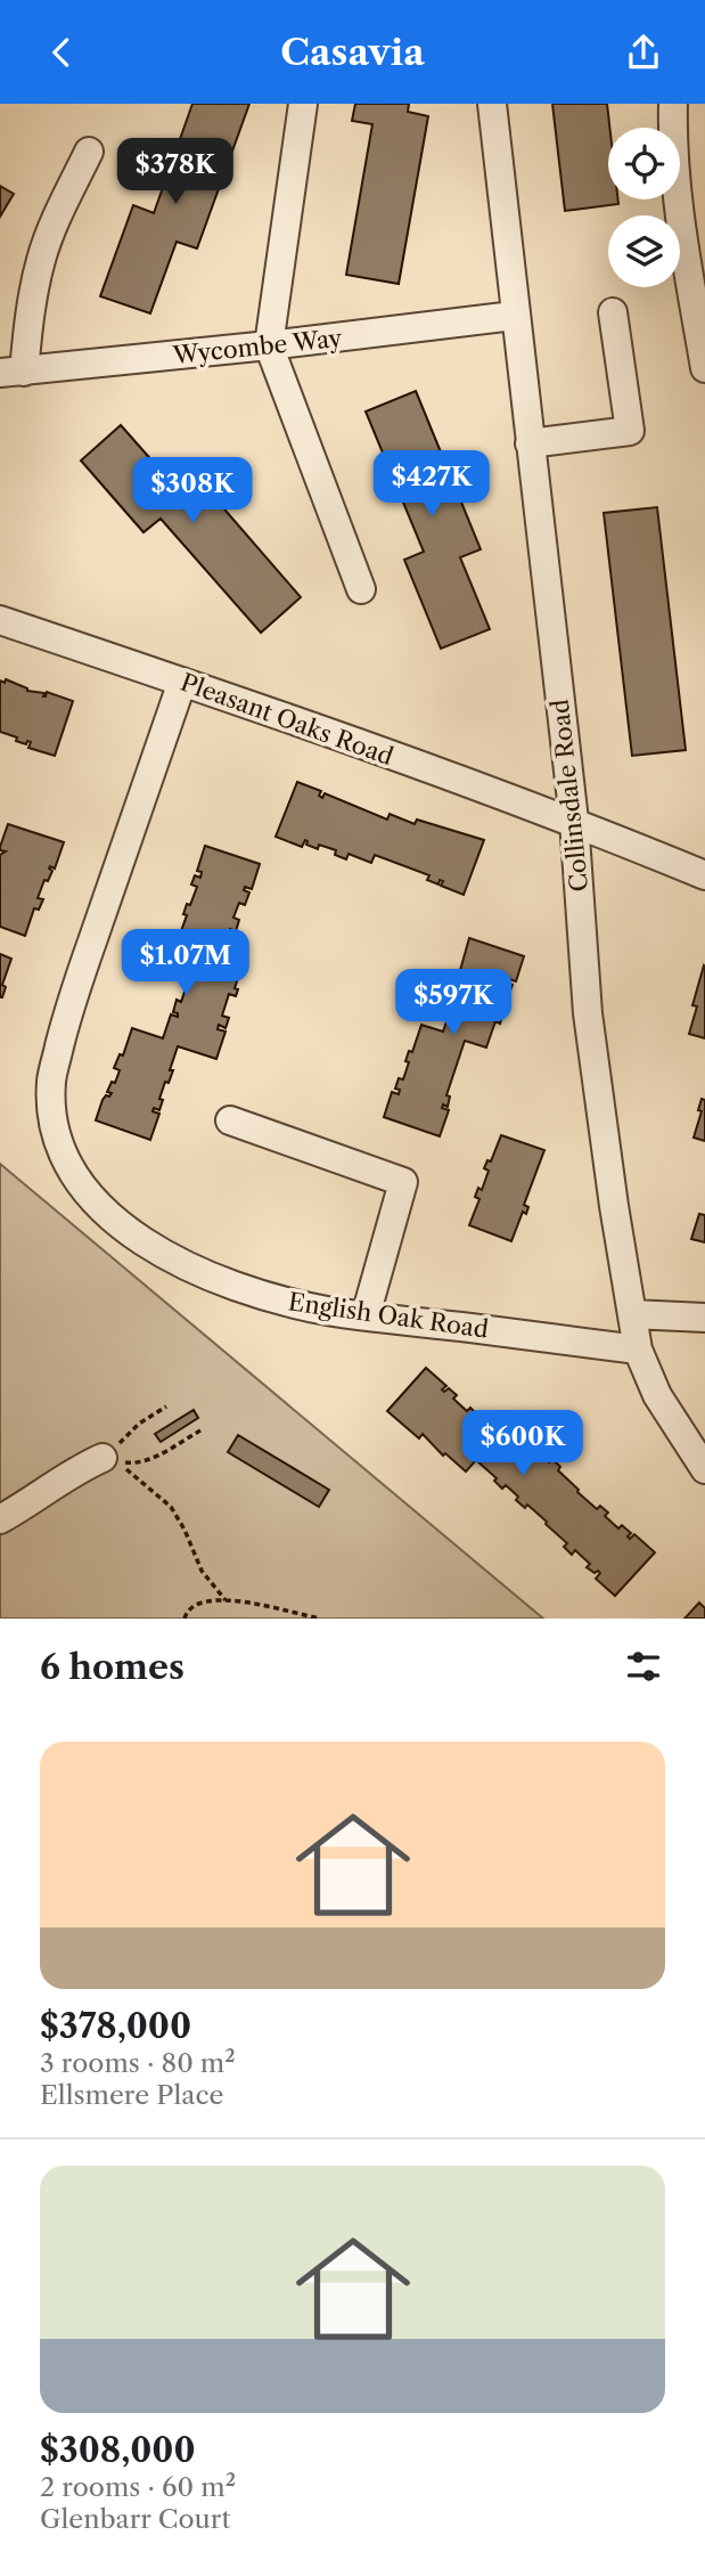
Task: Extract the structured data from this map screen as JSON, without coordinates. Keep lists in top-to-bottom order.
{
  "streets": {
    "street": [
      "Wycombe Way",
      "Pleasant Oaks Road",
      "Collinsdale Road",
      "English Oak Road"
    ]
  },
  "crossings": [
    ["Wycombe Way", "Collinsdale Road"],
    ["Pleasant Oaks Road", "Collinsdale Road"],
    ["Pleasant Oaks Road", "English Oak Road"],
    ["Collinsdale Road", "English Oak Road"]
  ],
  "page": {
    "header": "Casavia",
    "price": [
      "$378K",
      "$427K",
      "$308K",
      "$1.07M",
      "$597K",
      "$600K"
    ],
    "heading": "6 homes",
    "list": [
      {
        "name": "$378,000",
        "note": "3 rooms · 80 m² · Ellsmere Place"
      },
      {
        "name": "$308,000",
        "note": "2 rooms · 60 m² · Glenbarr Court"
      }
    ]
  }
}
